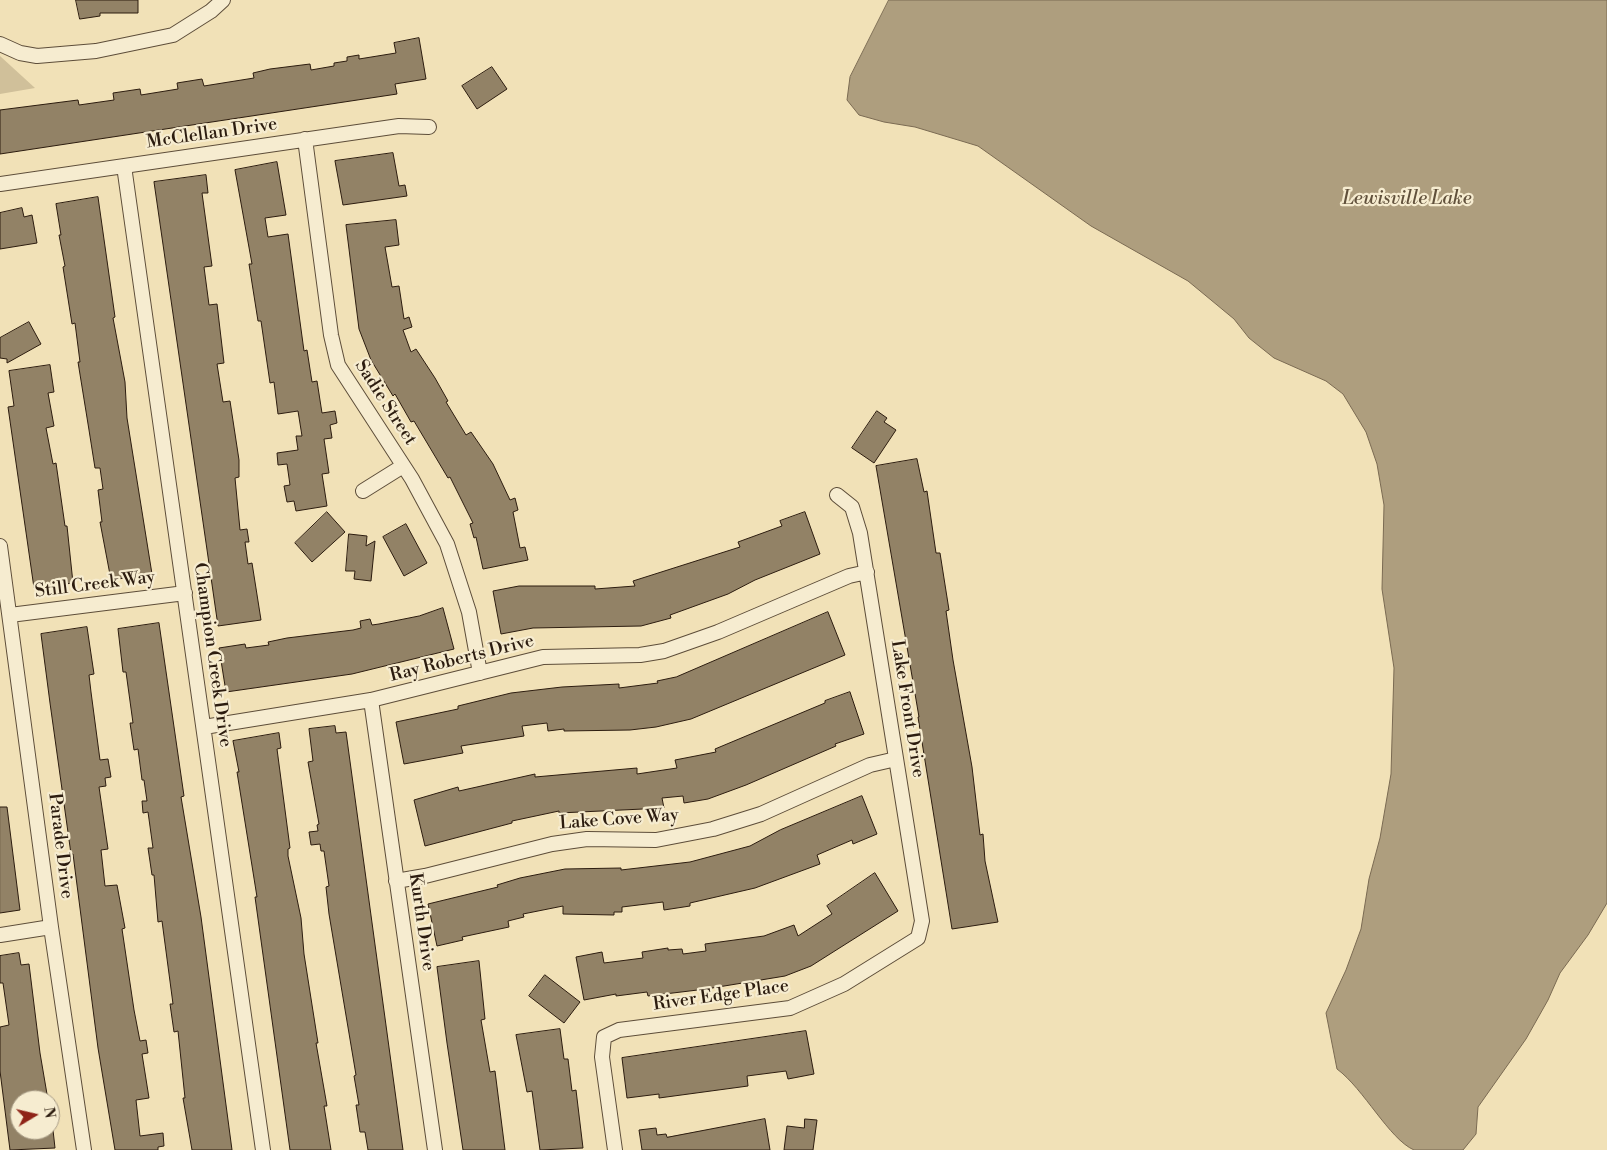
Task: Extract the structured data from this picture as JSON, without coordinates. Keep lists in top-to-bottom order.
{
  "streets": {
    "street": [
      "McClellan Drive",
      "Sadie Street",
      "Still Creek Way",
      "Champion Creek Drive",
      "Ray Roberts Drive",
      "Lake Front Drive",
      "Lake Cove Way",
      "Parade Drive",
      "Kurth Drive",
      "River Edge Place"
    ]
  },
  "crossings": [
    ["McClellan Drive", "Sadie Street"],
    ["McClellan Drive", "Champion Creek Drive"],
    ["Sadie Street", "Ray Roberts Drive"],
    ["Still Creek Way", "Champion Creek Drive"],
    ["Still Creek Way", "Parade Drive"],
    ["Champion Creek Drive", "Ray Roberts Drive"],
    ["Ray Roberts Drive", "Lake Front Drive"],
    ["Ray Roberts Drive", "Kurth Drive"],
    ["Lake Front Drive", "Lake Cove Way"],
    ["Lake Front Drive", "River Edge Place"],
    ["Lake Cove Way", "Kurth Drive"]
  ],
  "water": ["Lewisville Lake"],
  "north": "right"
}
